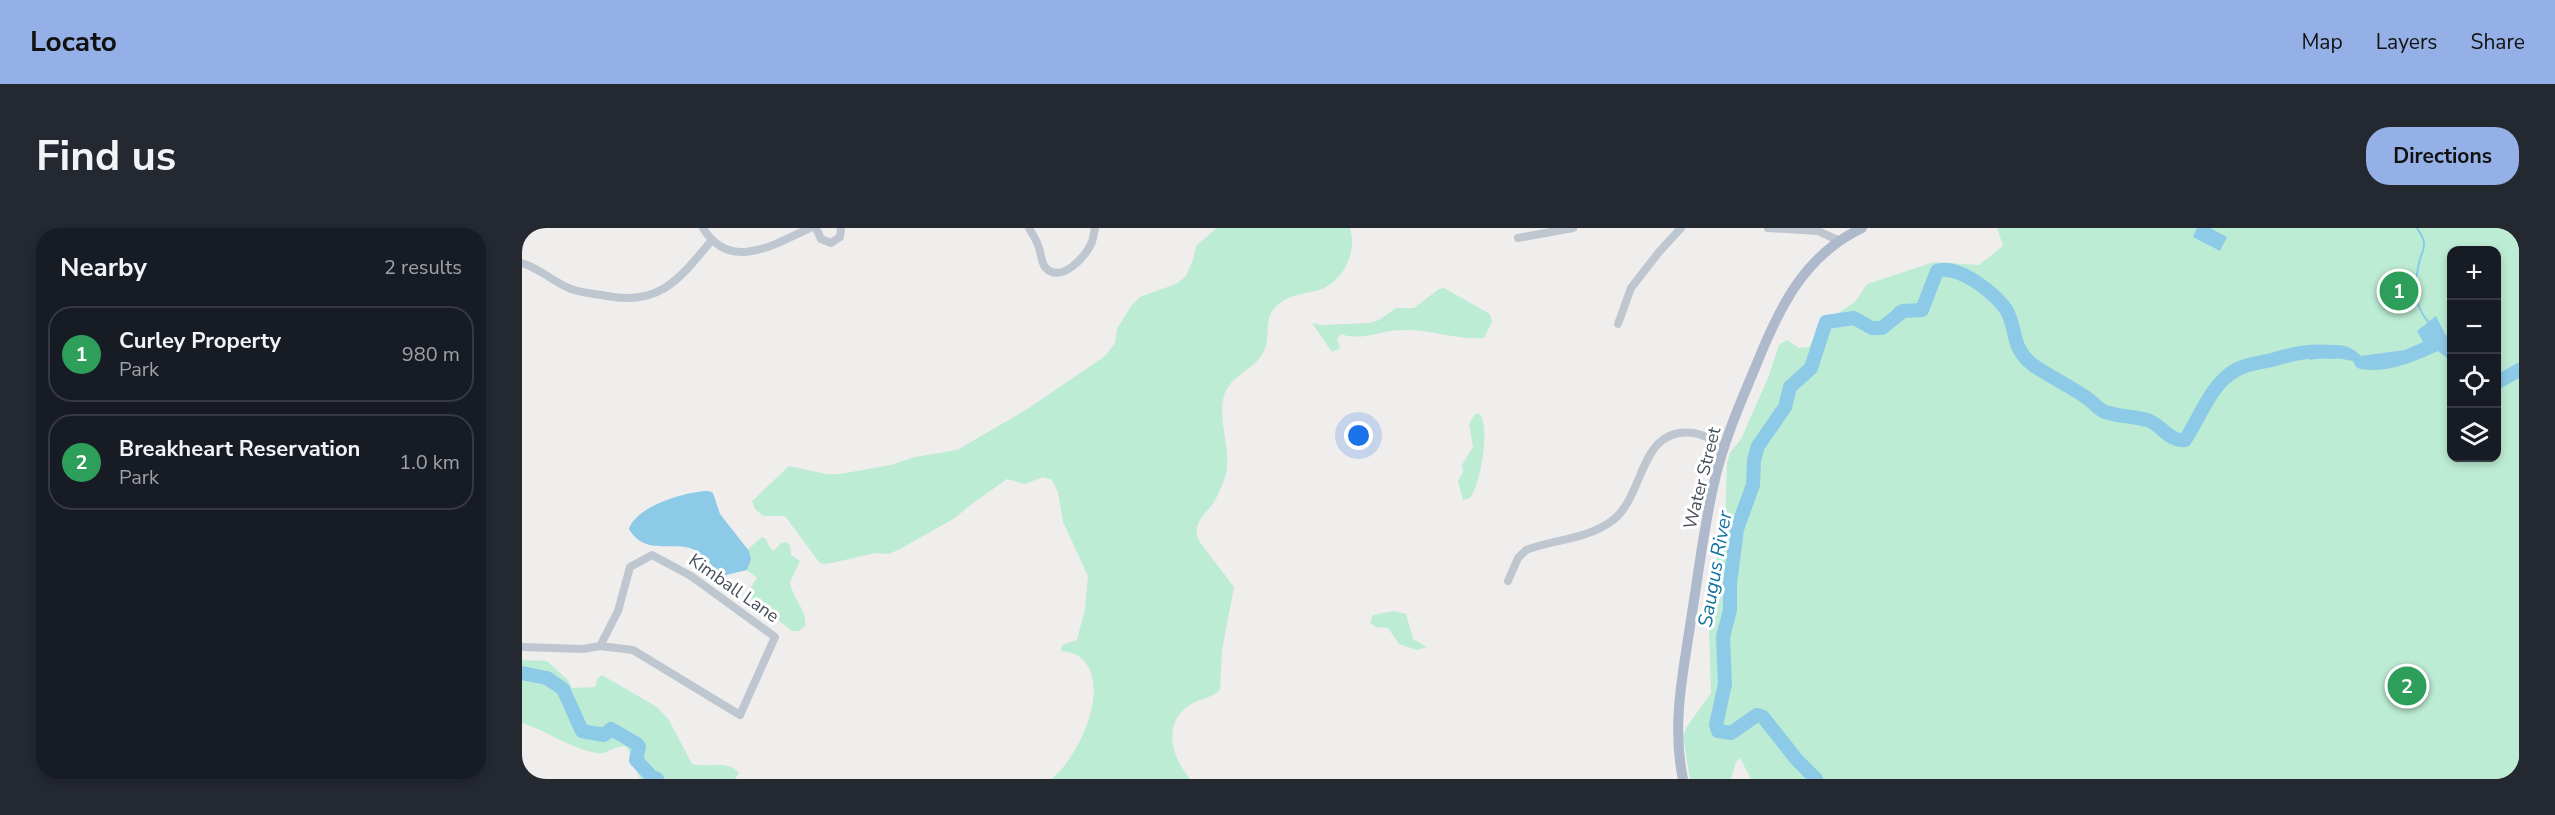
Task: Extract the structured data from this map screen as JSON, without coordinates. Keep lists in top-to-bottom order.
{
  "streets": {
    "main road": ["Water Street"],
    "street": ["Kimball Lane"]
  },
  "water": ["Saugus River"],
  "page": {
    "header": "Locato",
    "nav": ["Map", "Layers", "Share"],
    "buttons": "Directions",
    "title": "Find us",
    "heading": ["Nearby", "2 results"],
    "map_buttons": ["+", "−"],
    "pins": ["1", "2"],
    "list": [
      {
        "mark": "1",
        "name": "Curley Property",
        "note": "Park",
        "value": "980 m"
      },
      {
        "mark": "2",
        "name": "Breakheart Reservation",
        "note": "Park",
        "value": "1.0 km"
      }
    ]
  }
}
